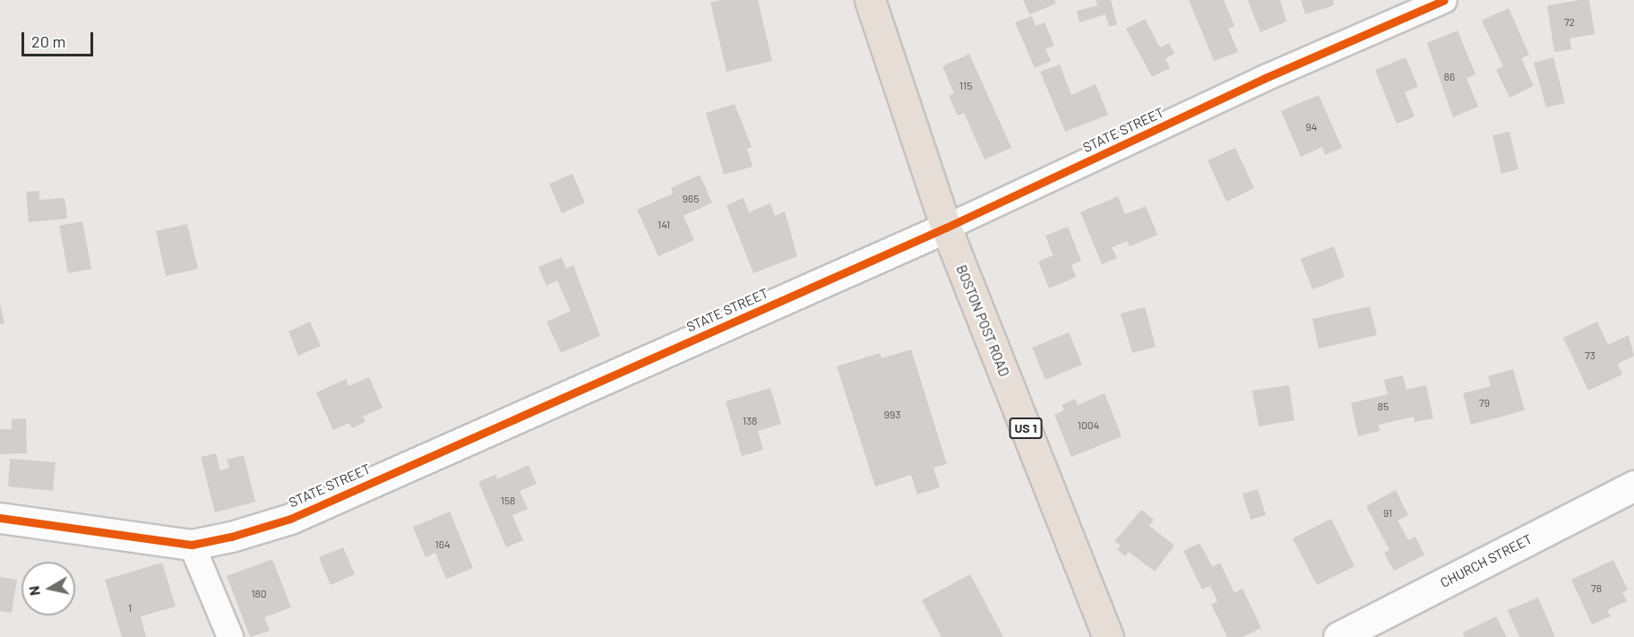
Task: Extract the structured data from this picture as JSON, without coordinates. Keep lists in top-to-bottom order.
{
  "streets": {
    "main road": ["BOSTON POST ROAD", "US 1"],
    "street": ["STATE STREET", "CHURCH STREET"]
  },
  "crossings": [
    ["STATE STREET", "BOSTON POST ROAD"]
  ],
  "house_numbers": [
    "72",
    "86",
    "115",
    "94",
    "965",
    "141",
    "73",
    "79",
    "85",
    "993",
    "138",
    "1004",
    "158",
    "91",
    "164",
    "78",
    "180",
    "1"
  ],
  "scale_bar": "20 m",
  "north": "left"
}
